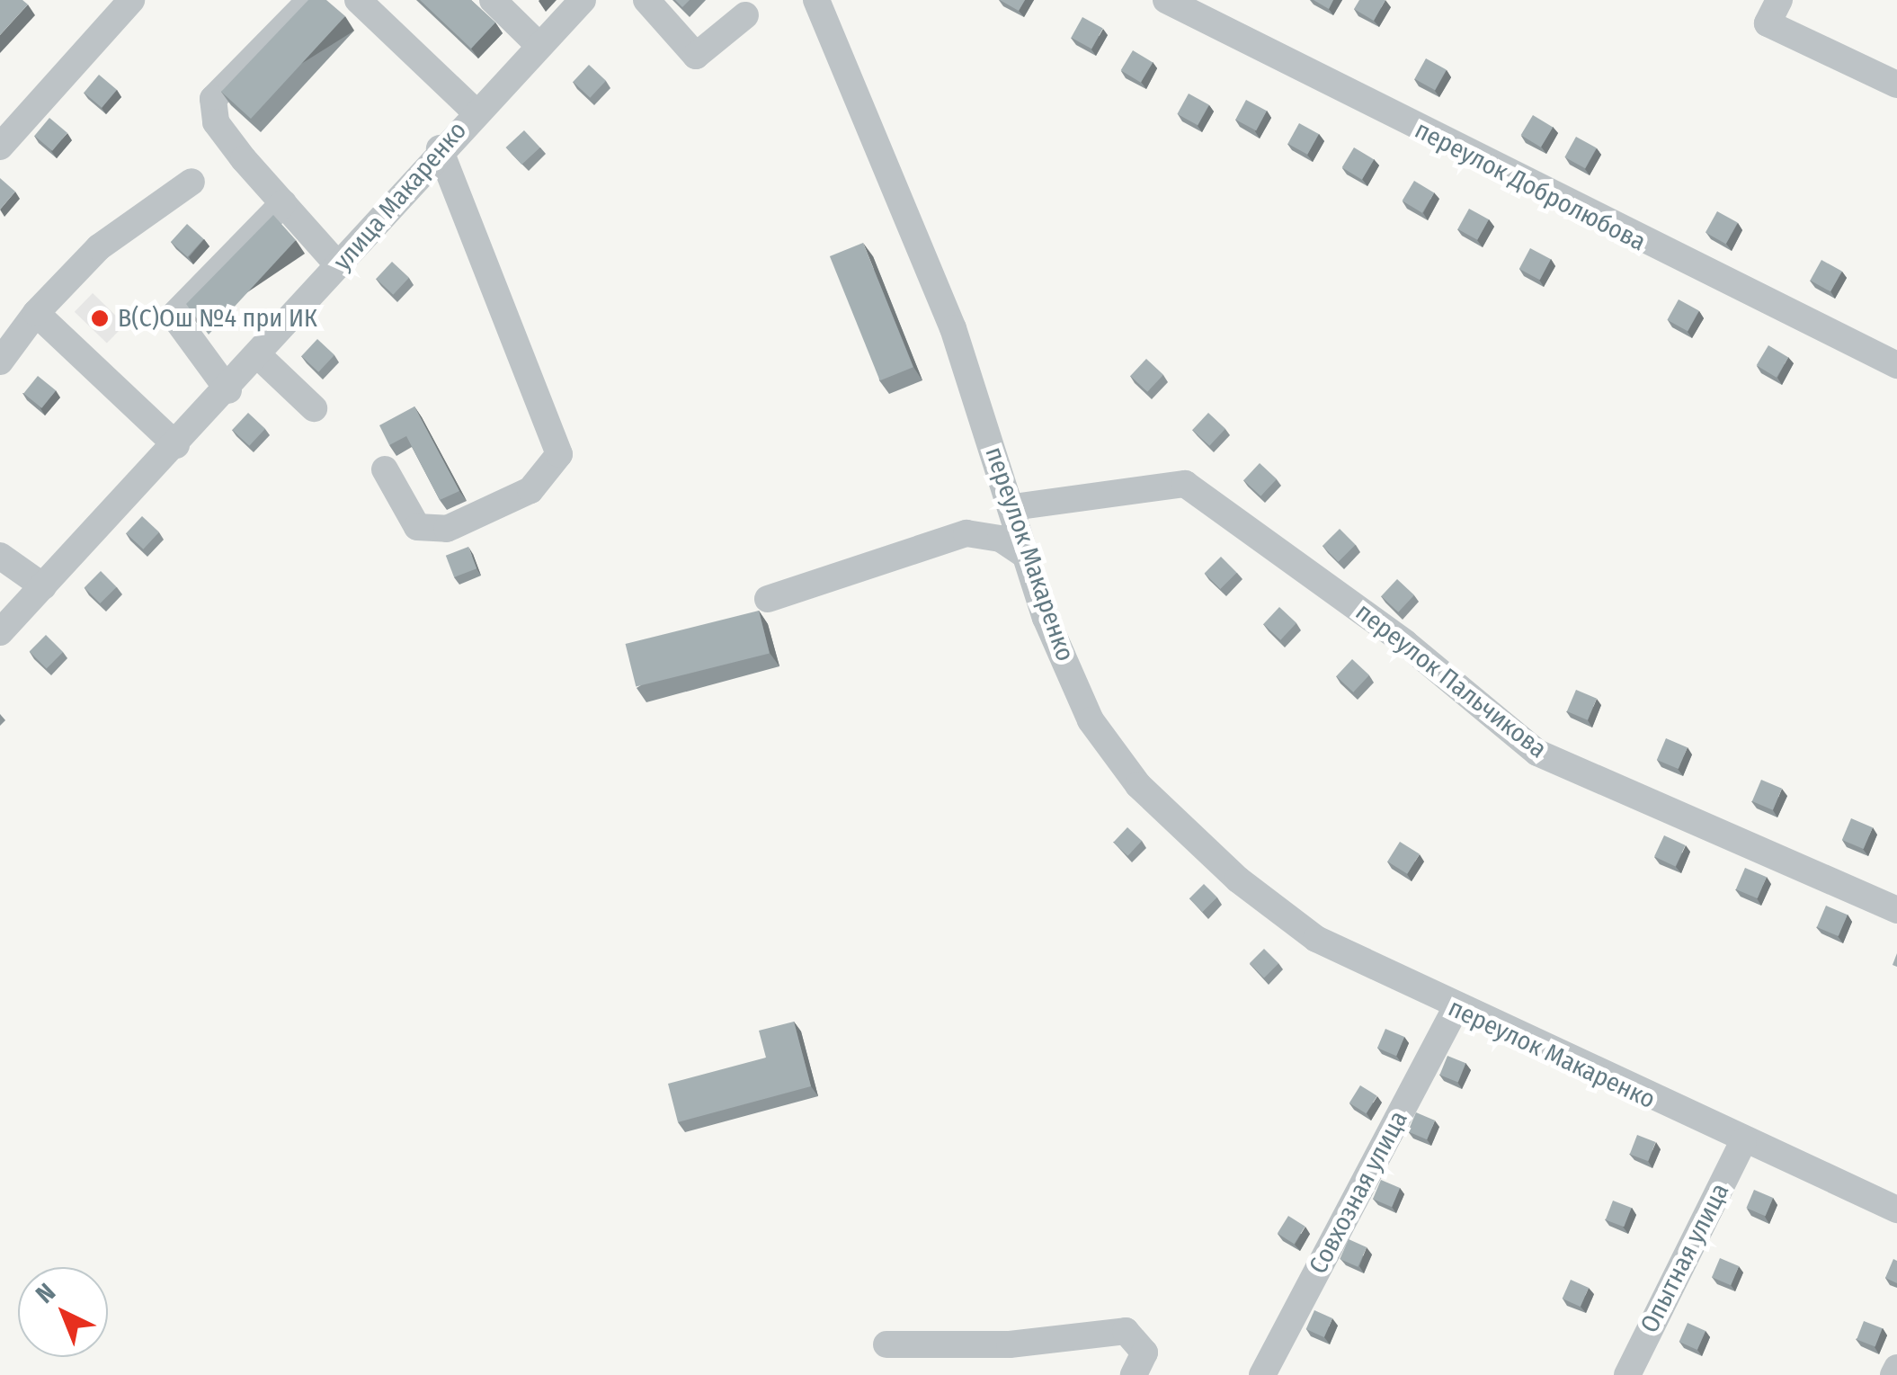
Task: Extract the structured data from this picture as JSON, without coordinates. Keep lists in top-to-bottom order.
{
  "streets": {
    "street": [
      "переулок Добролюбова",
      "улица Макаренко",
      "переулок Макаренко",
      "переулок Пальчикова",
      "Совхозная улица",
      "Опытная улица"
    ]
  },
  "crossings": [
    ["переулок Макаренко", "переулок Пальчикова"],
    ["переулок Макаренко", "Совхозная улица"],
    ["переулок Макаренко", "Опытная улица"]
  ],
  "places": ["В(С)Ош №4 при ИК"],
  "north": "top left"
}
